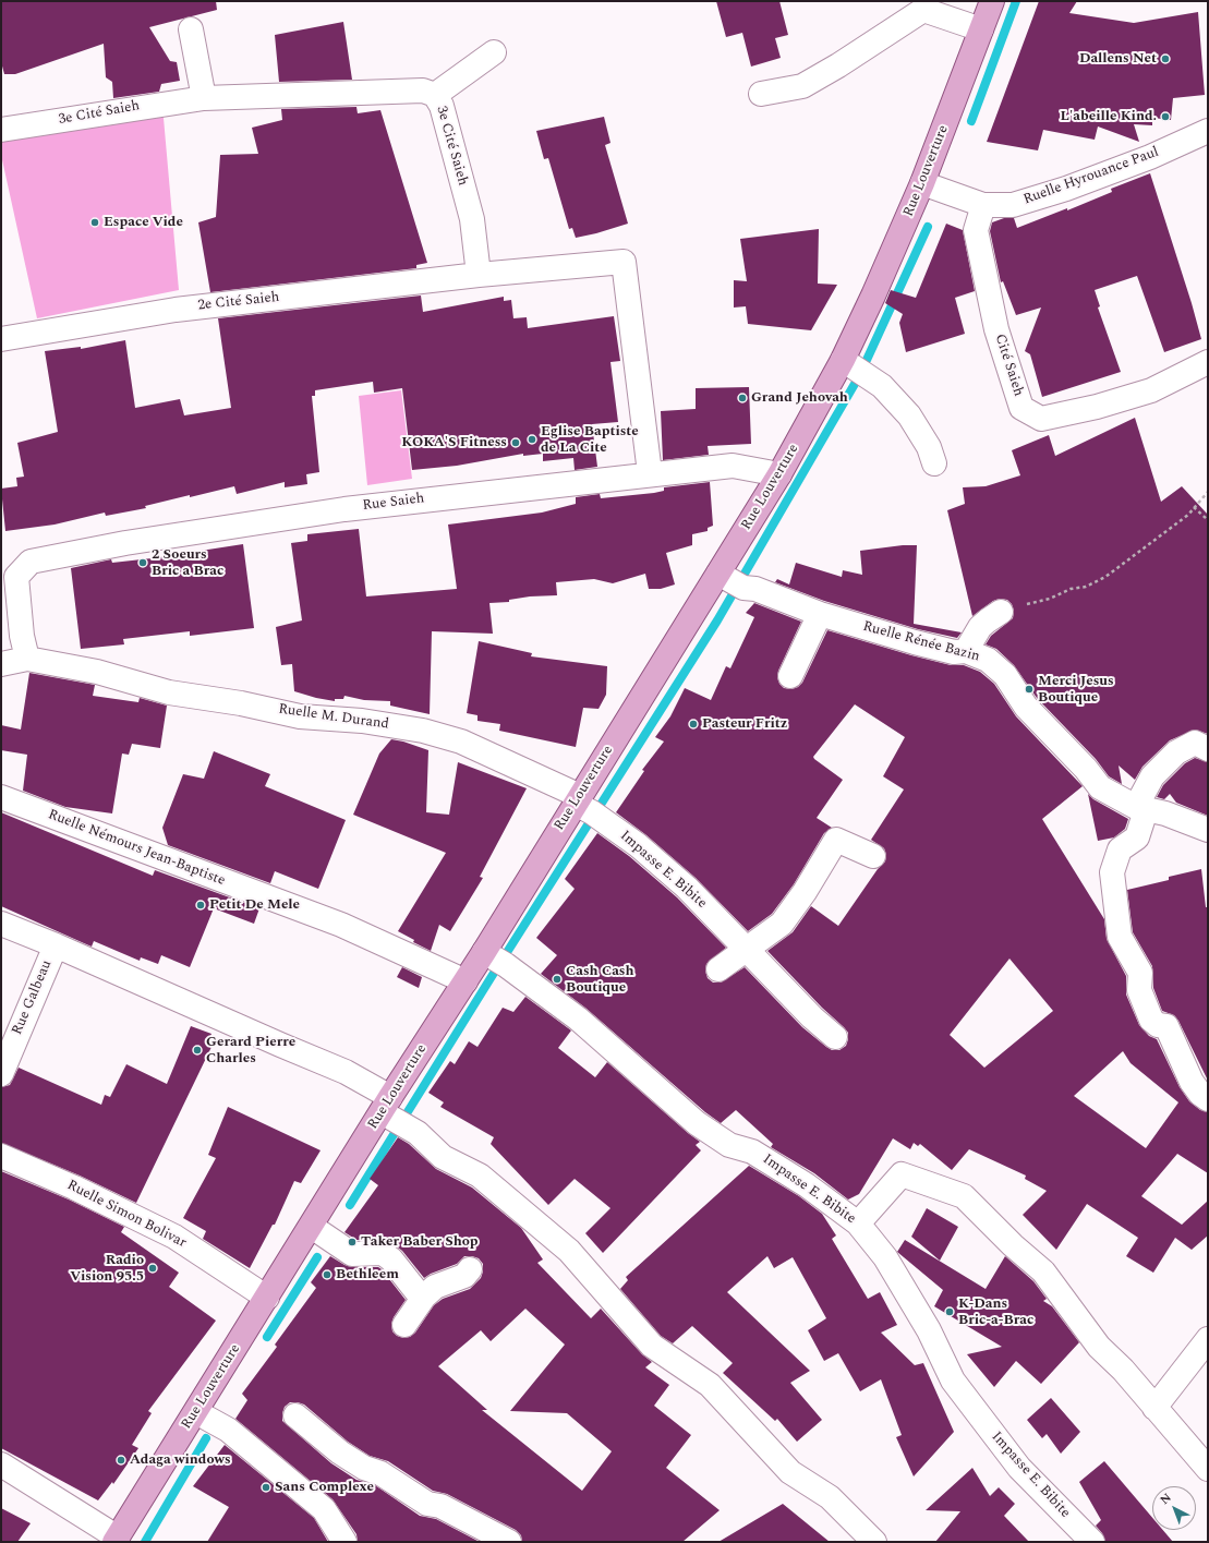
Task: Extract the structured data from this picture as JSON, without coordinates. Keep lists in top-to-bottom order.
{
  "streets": {
    "main road": ["Rue Louverture"],
    "street": [
      "3e Cité Saieh",
      "Ruelle Hyrouance Paul",
      "2e Cité Saieh",
      "Cité Saieh",
      "Rue Saieh",
      "Ruelle Rénée Bazin",
      "Ruelle M. Durand",
      "Ruelle Némours Jean-Baptiste",
      "Impasse E. Bibite",
      "Rue Galbeau",
      "Ruelle Simon Bolivar"
    ]
  },
  "crossings": [
    ["3e Cité Saieh", "2e Cité Saieh"],
    ["Rue Louverture", "Ruelle Hyrouance Paul"],
    ["Rue Louverture", "Rue Saieh"],
    ["Rue Louverture", "Ruelle Rénée Bazin"],
    ["Rue Louverture", "Ruelle M. Durand"],
    ["Rue Louverture", "Ruelle Némours Jean-Baptiste"],
    ["Rue Louverture", "Impasse E. Bibite"],
    ["Rue Louverture", "Ruelle Simon Bolivar"],
    ["Ruelle Hyrouance Paul", "Cité Saieh"],
    ["Rue Saieh", "Ruelle M. Durand"],
    ["Ruelle M. Durand", "Impasse E. Bibite"]
  ],
  "places": [
    "Dallens Net",
    "L'abeille Kind.",
    "Espace Vide",
    "Grand Jehovah",
    "Eglise Baptiste de La Cite",
    "KOKA'S Fitness",
    "2 Soeurs Bric a Brac",
    "Merci Jesus Boutique",
    "Pasteur Fritz",
    "Petit De Mele",
    "Cash Cash Boutique",
    "Gerard Pierre Charles",
    "Taker Baber Shop",
    "Radio Vision 95.5",
    "Bethleem",
    "K-Dans Bric-a-Brac",
    "Adaga windows",
    "Sans Complexe"
  ],
  "north": "top left"
}
